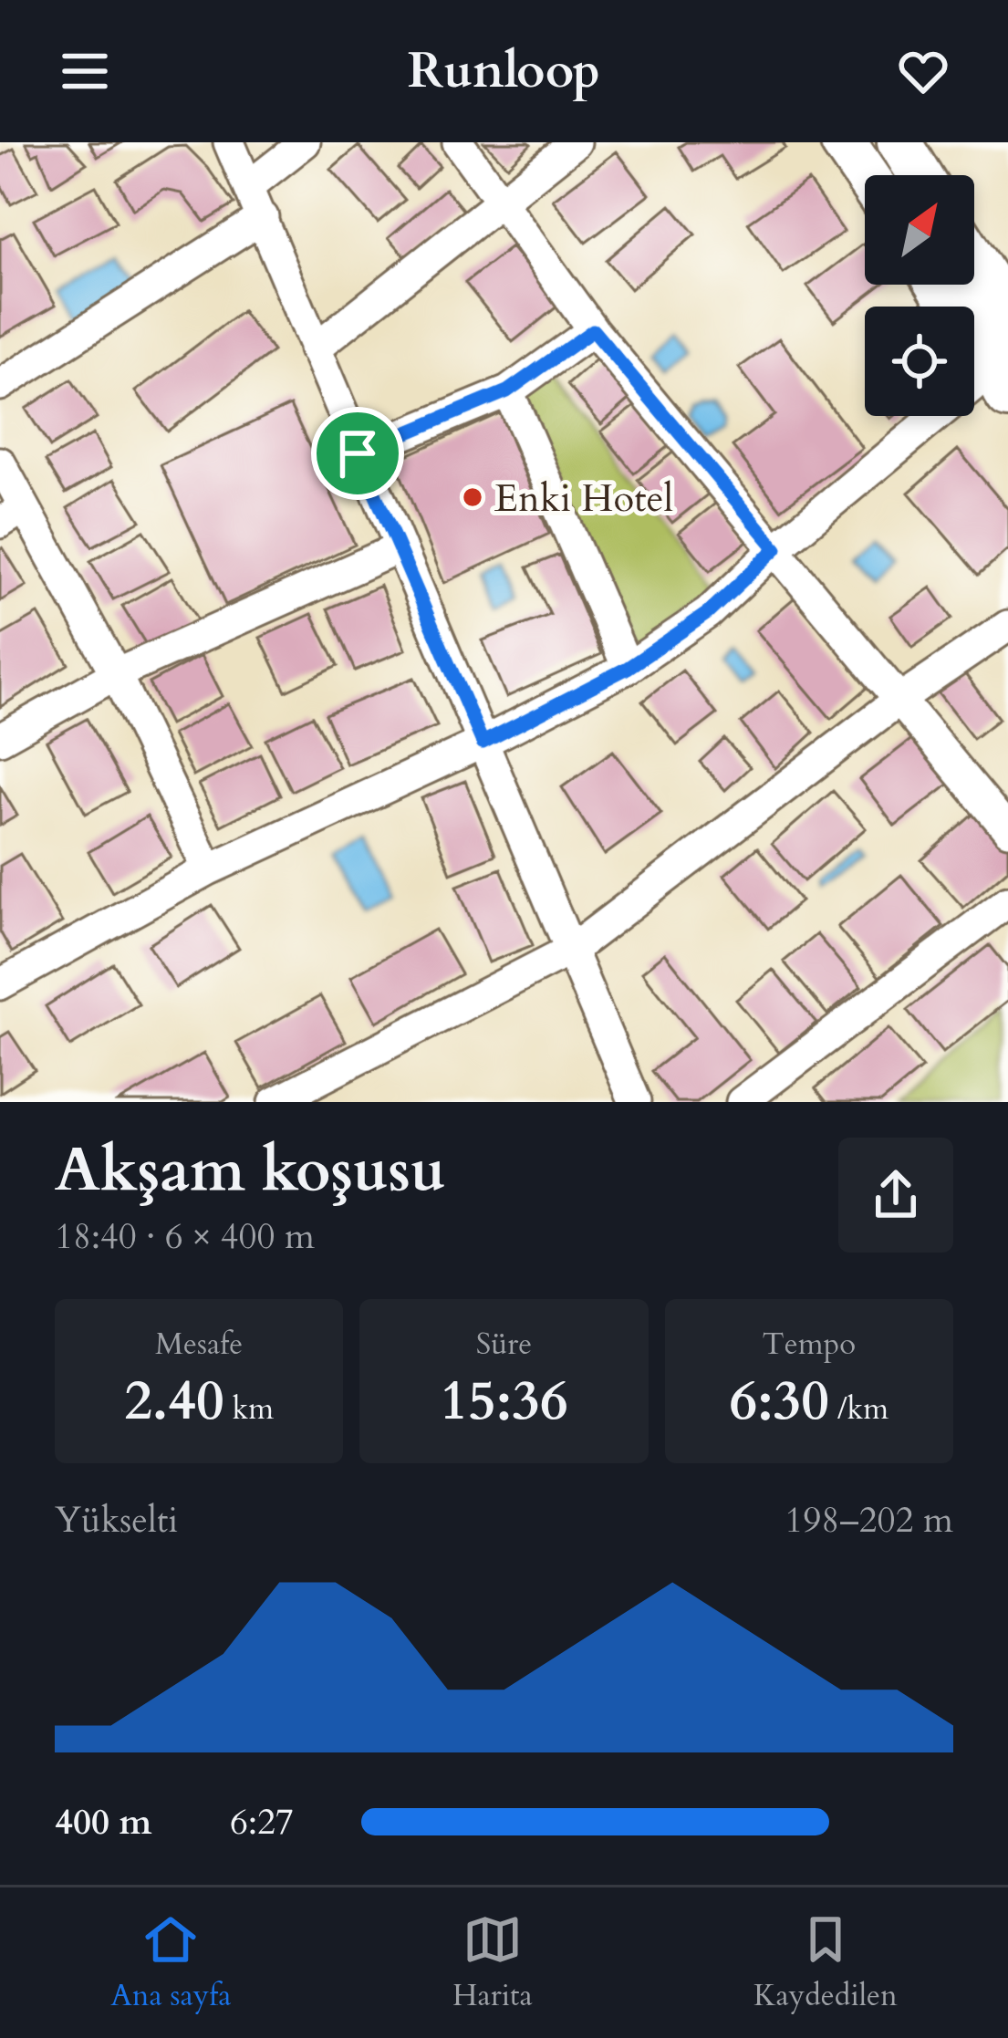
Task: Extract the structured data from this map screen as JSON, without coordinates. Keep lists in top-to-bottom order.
{
  "places": ["Enki Hotel"],
  "north": "top right",
  "page": {
    "header": "Runloop",
    "heading": ["Akşam koşusu", "18:40 · 6 × 400 m"],
    "stats": [
      ["Mesafe", "2.40 km"],
      ["Süre", "15:36"],
      ["Tempo", "6:30 /km"]
    ],
    "chart": ["Yükselti", "198–202 m"],
    "list": [
      {
        "name": "400 m",
        "note": "6:27"
      }
    ],
    "tabs": ["Ana sayfa", "Harita", "Kaydedilen"]
  }
}
